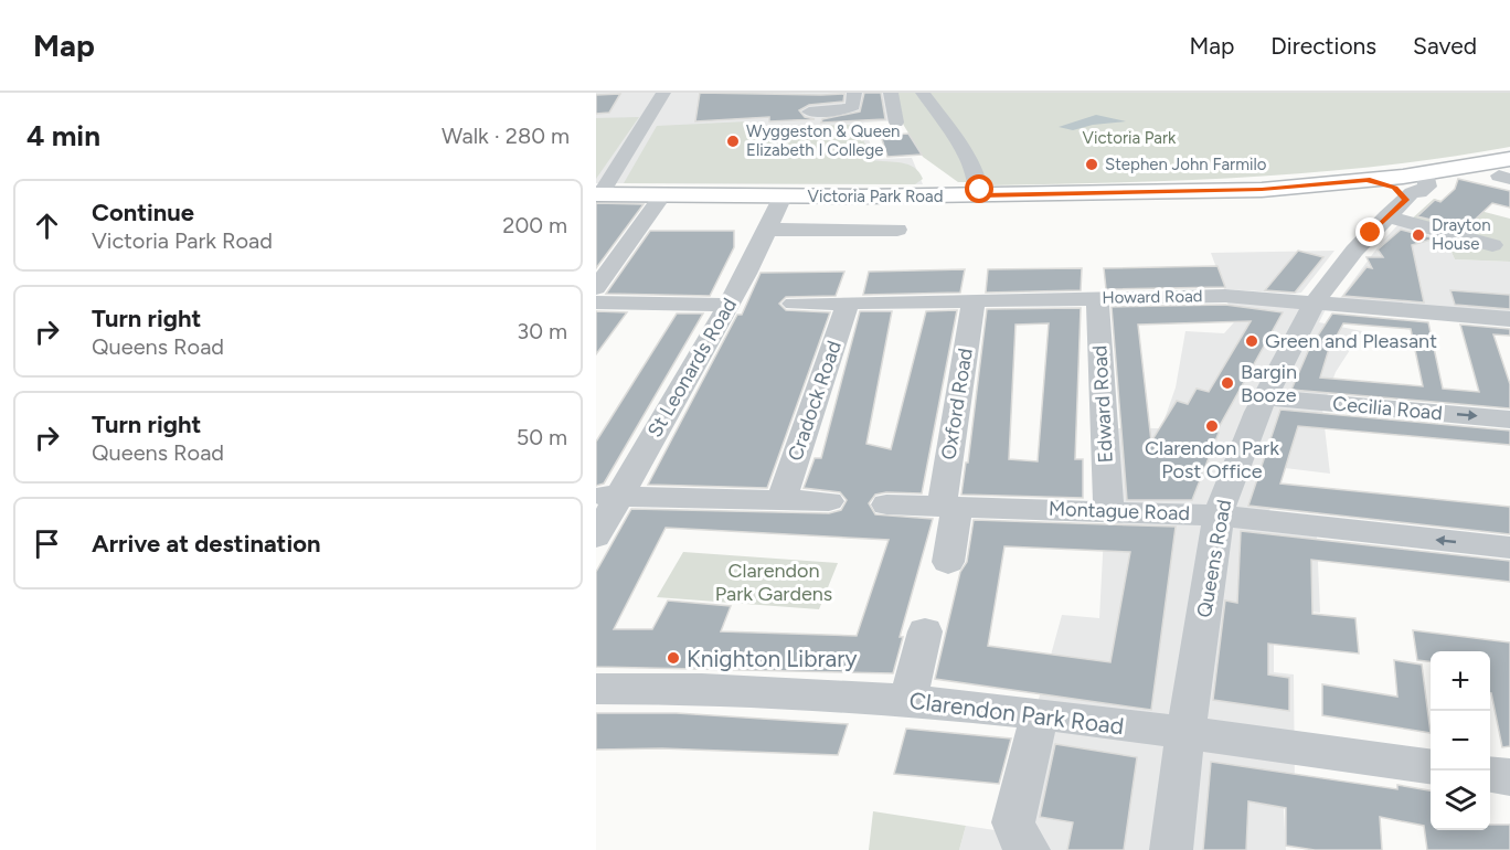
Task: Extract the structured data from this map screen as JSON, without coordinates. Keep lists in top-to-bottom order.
{
  "streets": {
    "main road": ["Victoria Park Road"],
    "street": [
      "Howard Road",
      "St Leonards Road",
      "Cradock Road",
      "Oxford Road",
      "Edward Road",
      "Cecilia Road",
      "Montague Road",
      "Queens Road",
      "Clarendon Park Road"
    ]
  },
  "crossings": [
    ["Victoria Park Road", "St Leonards Road"],
    ["Victoria Park Road", "Queens Road"],
    ["Howard Road", "Cradock Road"],
    ["Howard Road", "Oxford Road"],
    ["Howard Road", "Edward Road"],
    ["Howard Road", "Queens Road"],
    ["Oxford Road", "Montague Road"],
    ["Edward Road", "Montague Road"],
    ["Cecilia Road", "Queens Road"],
    ["Montague Road", "Queens Road"],
    ["Queens Road", "Clarendon Park Road"]
  ],
  "one_way": ["Montague Road"],
  "parks": ["Victoria Park", "Clarendon Park Gardens"],
  "places": [
    "Wyggeston & Queen Elizabeth I College",
    "Stephen John Farmilo",
    "Drayton House",
    "Green and Pleasant",
    "Bargin Booze",
    "Clarendon Park Post Office",
    "Knighton Library"
  ],
  "page": {
    "header": "Map",
    "nav": ["Map", "Directions", "Saved"],
    "heading": ["4 min", "Walk · 280 m"],
    "list": [
      ["Continue", "Victoria Park Road", "200 m"],
      ["Turn right", "Queens Road", "30 m"],
      ["Turn right", "Queens Road", "50 m"],
      "Arrive at destination"
    ],
    "map_buttons": ["+", "−"]
  }
}
